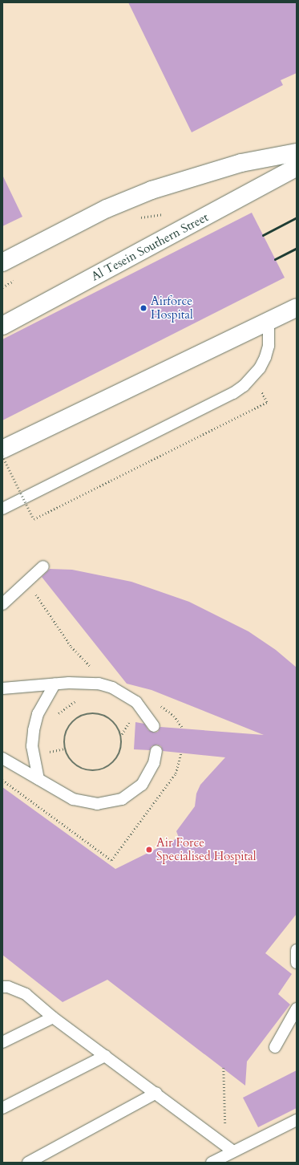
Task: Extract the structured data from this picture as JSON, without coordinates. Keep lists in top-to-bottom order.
{
  "streets": {
    "main road": ["Al Tesein Southern Street"]
  },
  "places": ["Airforce Hospital", "Air Force Specialised Hospital"]
}
